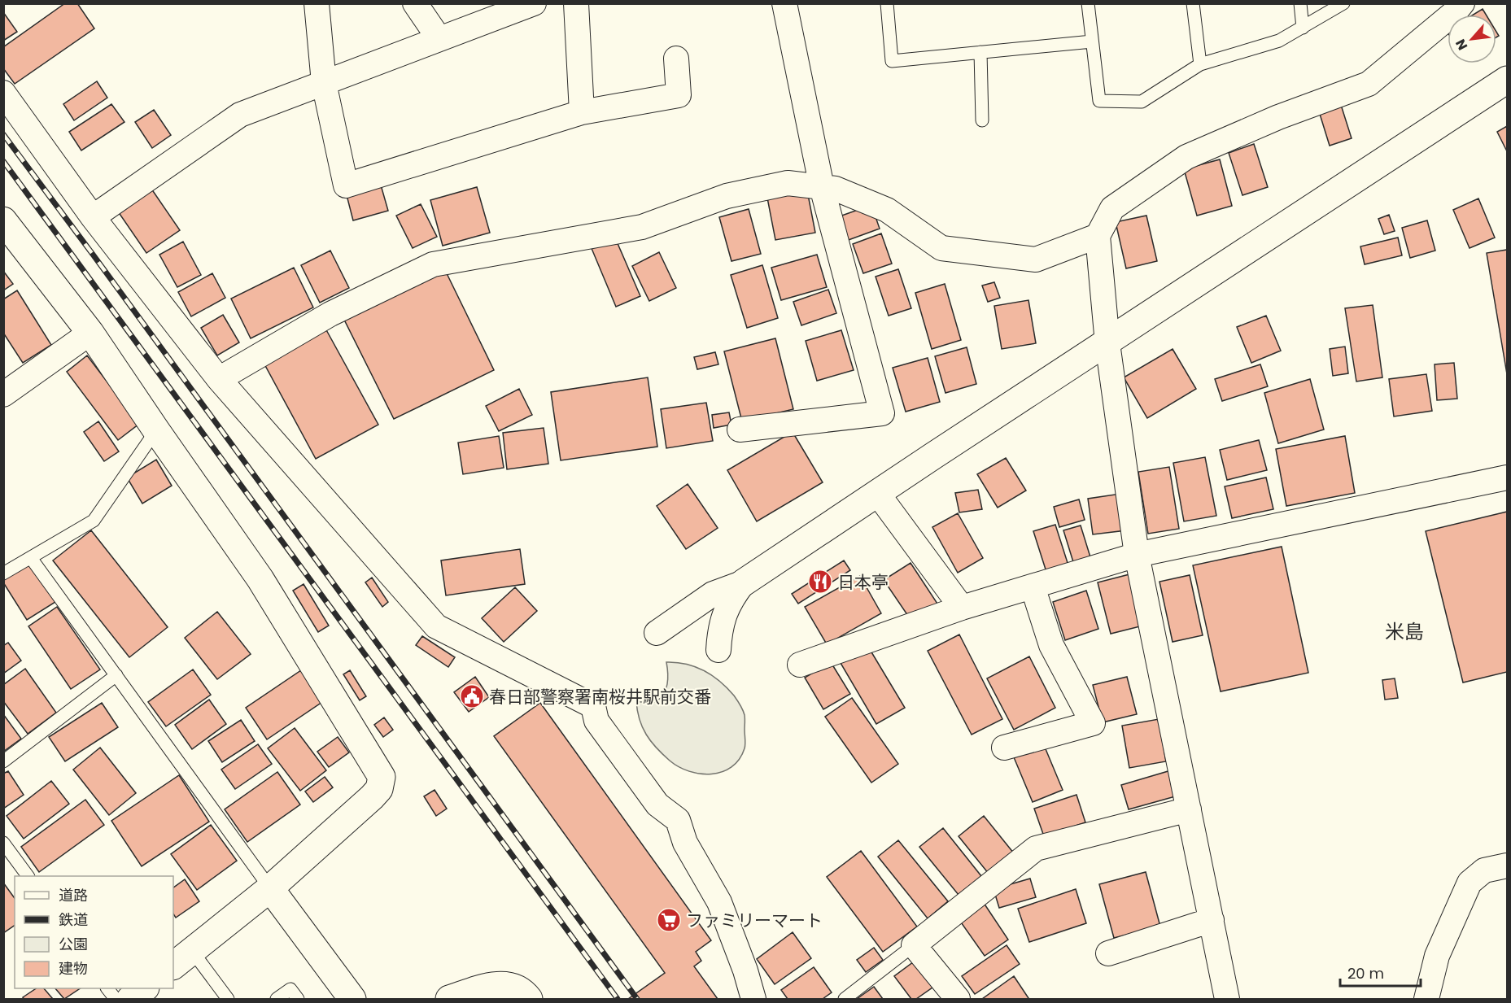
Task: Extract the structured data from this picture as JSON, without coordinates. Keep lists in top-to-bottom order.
{
  "districts": ["米島"],
  "places": {
    "restaurant": ["日本亭"],
    "public building": ["春日部警察署南桜井駅前交番"],
    "supermarket": ["ファミリーマート"]
  },
  "legend": [
    "道路",
    "鉄道",
    "公園",
    "建物"
  ],
  "scale_bar": "20 m",
  "north": "bottom left"
}
